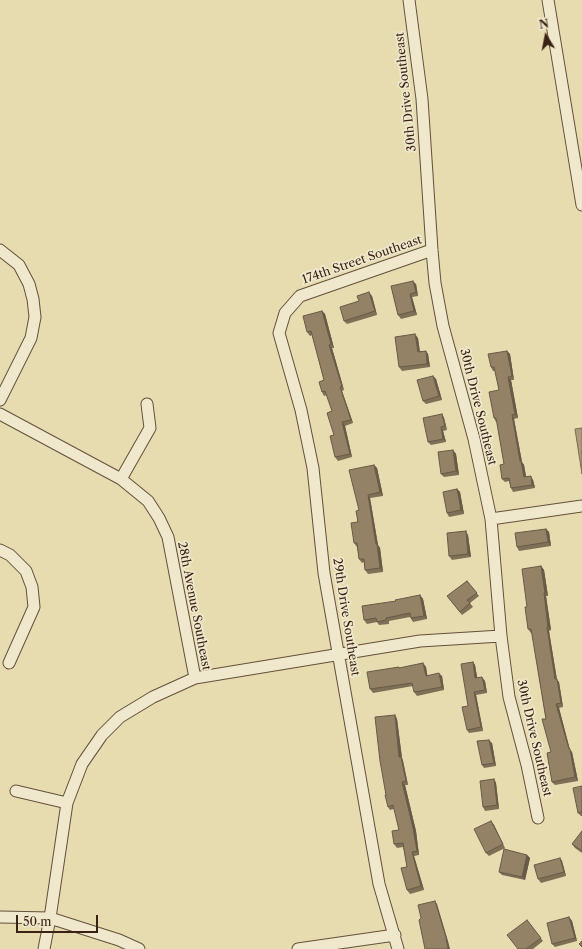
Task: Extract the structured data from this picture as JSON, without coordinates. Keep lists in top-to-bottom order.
{
  "streets": {
    "street": [
      "30th Drive Southeast",
      "174th Street Southeast",
      "28th Avenue Southeast",
      "29th Drive Southeast"
    ]
  },
  "crossings": [
    ["30th Drive Southeast", "174th Street Southeast"],
    ["174th Street Southeast", "29th Drive Southeast"]
  ],
  "scale_bar": "50 m",
  "north": "top"
}
